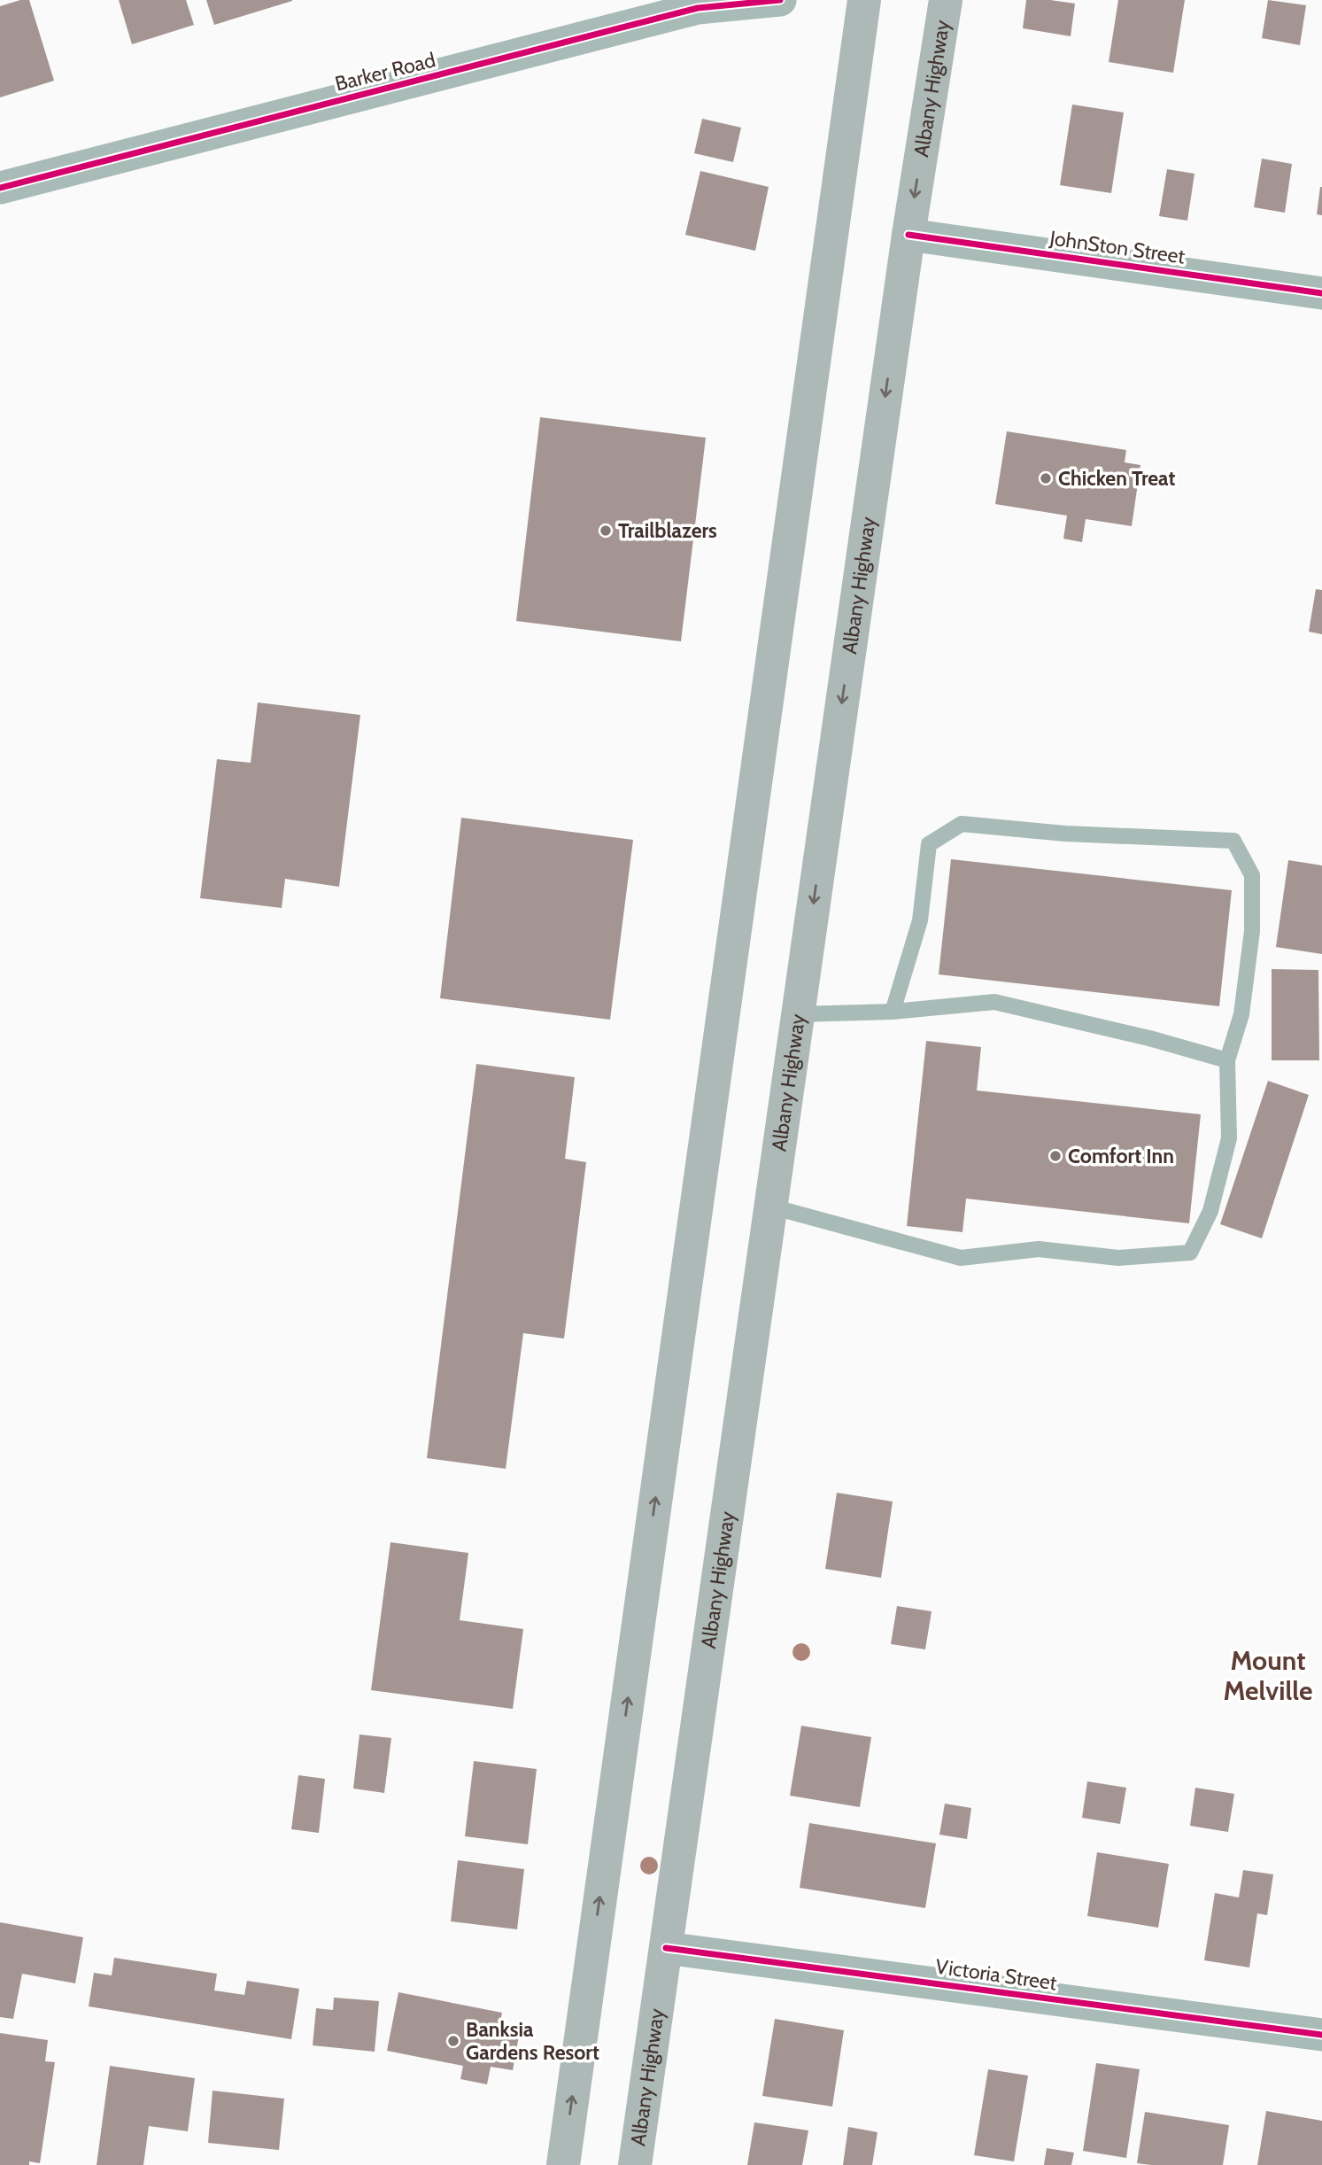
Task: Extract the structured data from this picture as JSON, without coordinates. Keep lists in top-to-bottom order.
{
  "streets": {
    "highway": ["Albany Highway"],
    "street": ["Barker Road", "JohnSton Street", "Victoria Street"]
  },
  "crossings": [
    ["Albany Highway", "JohnSton Street"],
    ["Albany Highway", "Victoria Street"]
  ],
  "districts": ["Mount Melville"],
  "places": [
    "Chicken Treat",
    "Trailblazers",
    "Comfort Inn",
    "Banksia Gardens Resort"
  ]
}
